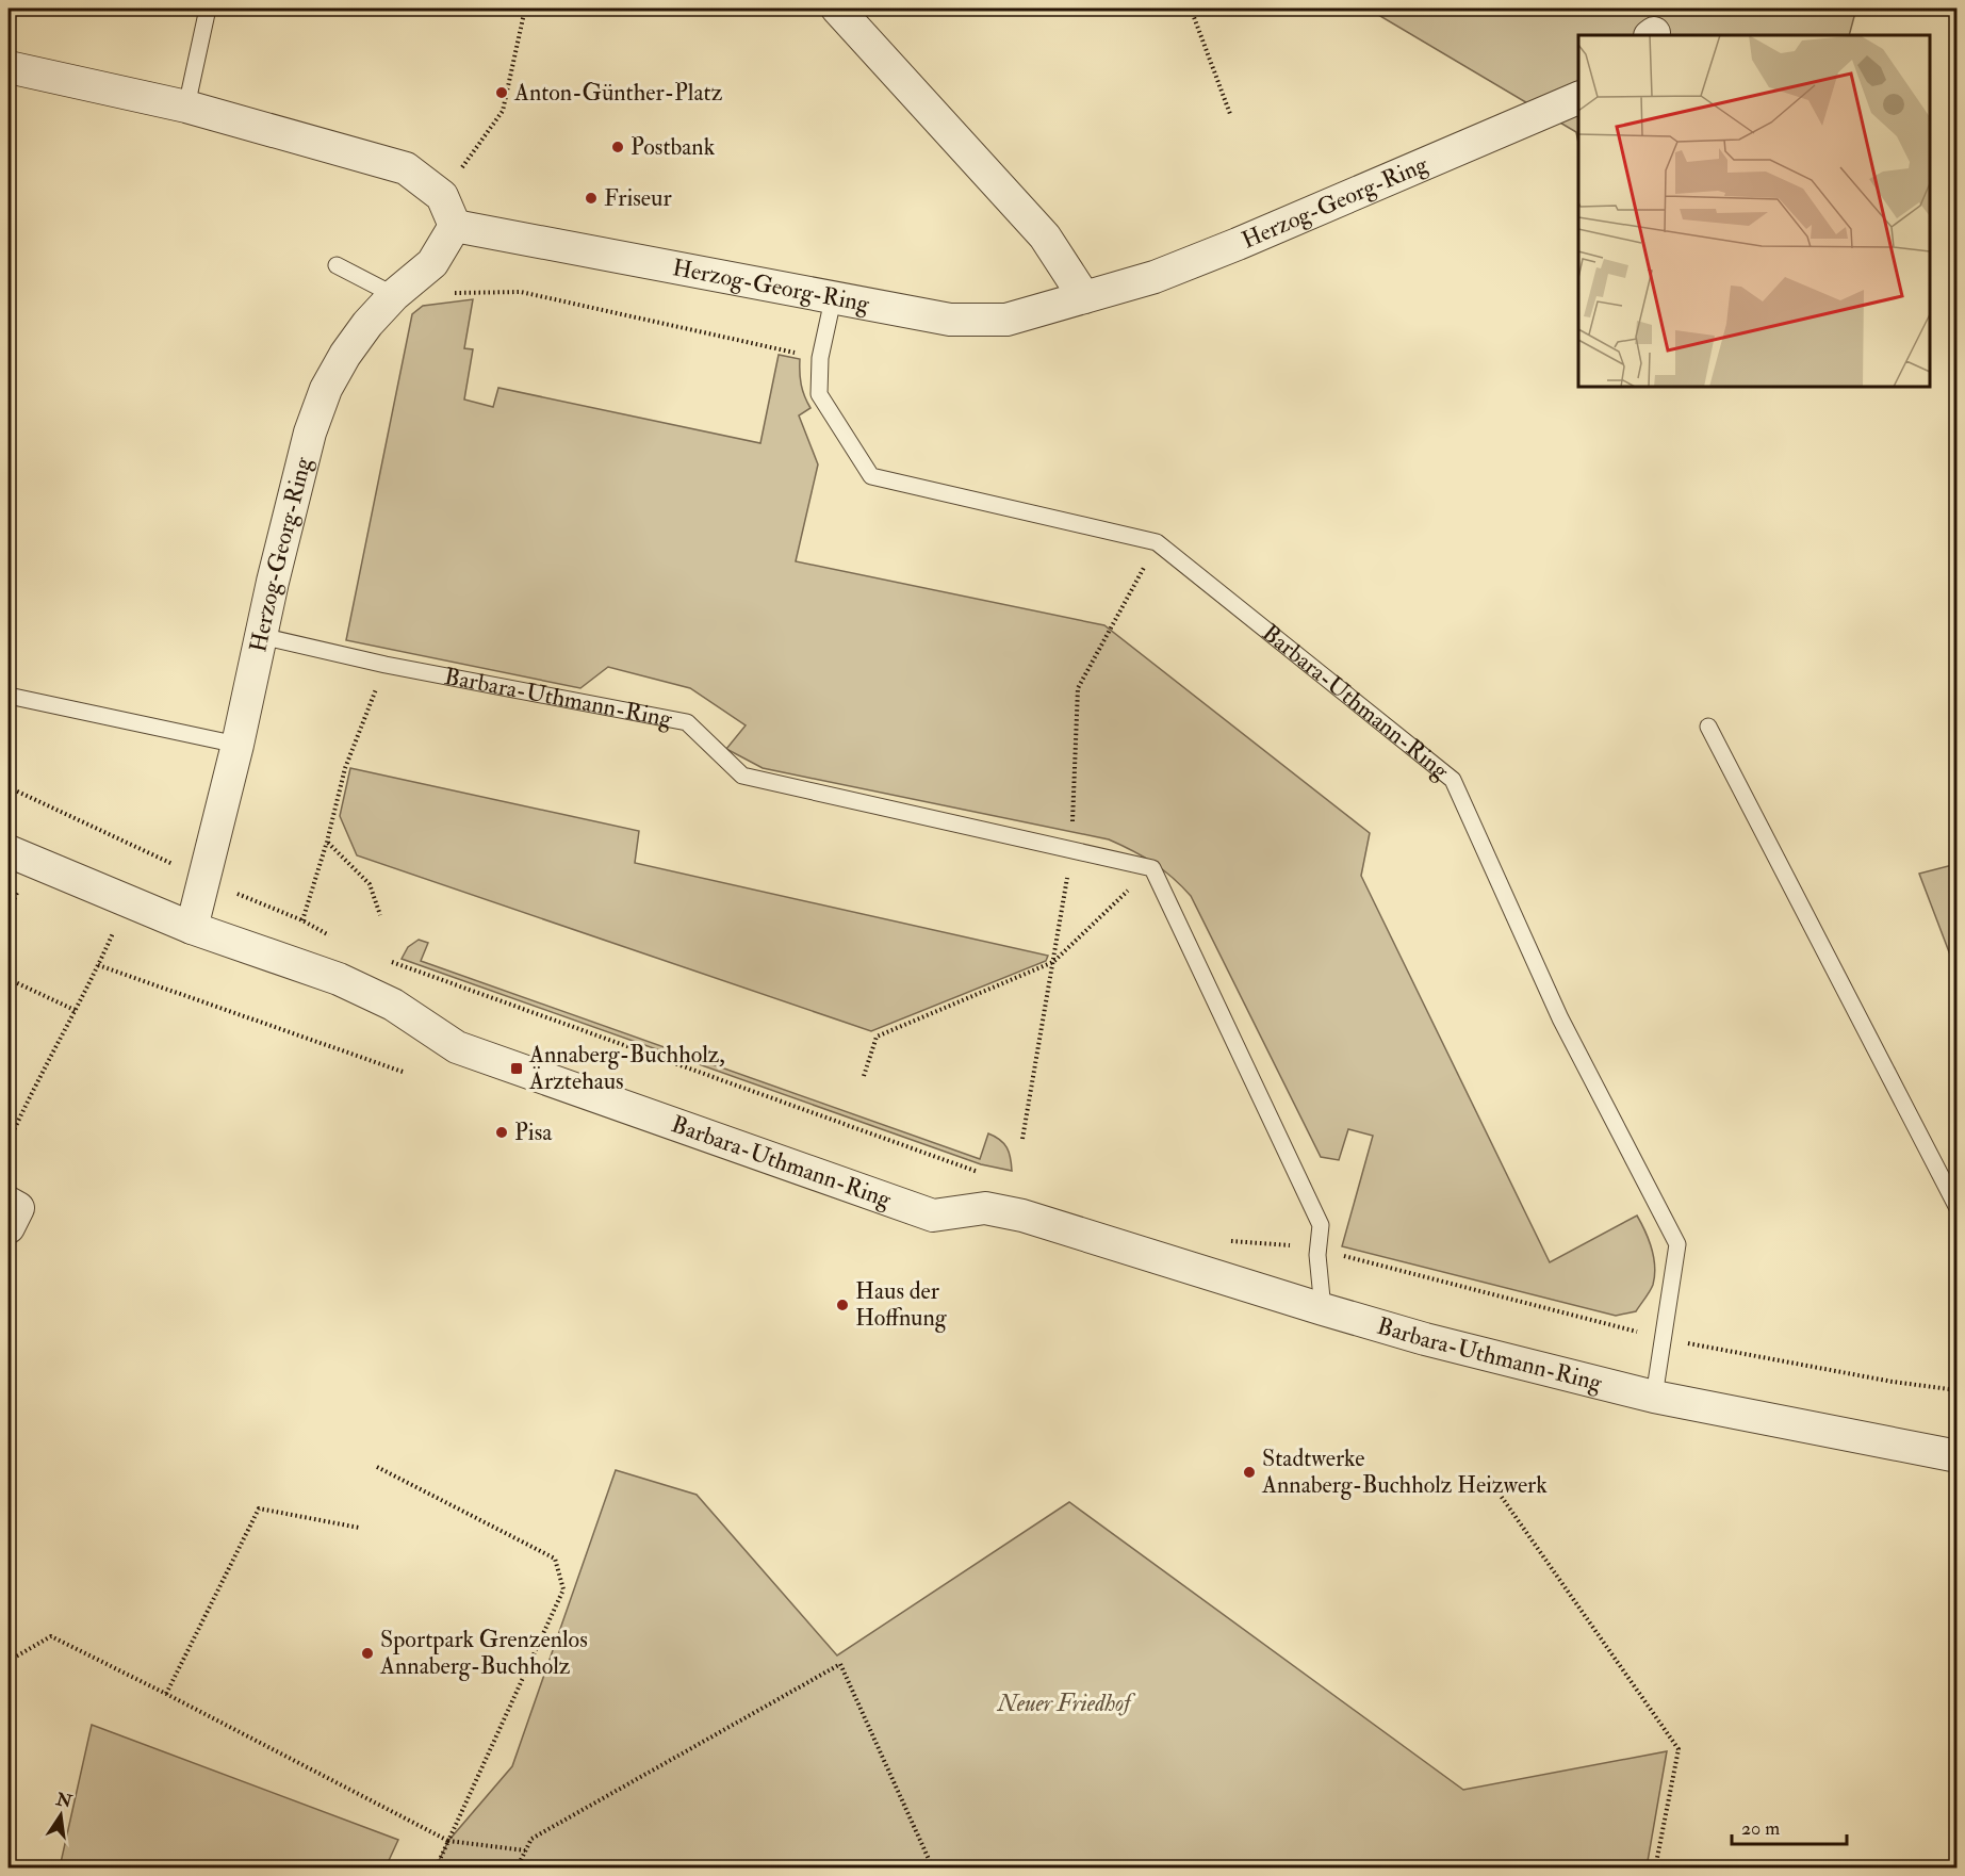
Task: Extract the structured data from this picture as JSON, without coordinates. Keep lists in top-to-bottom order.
{
  "streets": {
    "street": ["Herzog-Georg-Ring", "Barbara-Uthmann-Ring"]
  },
  "crossings": [
    ["Herzog-Georg-Ring", "Barbara-Uthmann-Ring"]
  ],
  "parks": ["Neuer Friedhof"],
  "places": {
    "other": [
      "Anton-Günther-Platz",
      "Postbank",
      "Friseur",
      "Pisa",
      "Haus der Hoffnung",
      "Stadtwerke Annaberg-Buchholz Heizwerk",
      "Sportpark Grenzenlos Annaberg-Buchholz"
    ],
    "transit": ["Annaberg-Buchholz, Ärztehaus"]
  },
  "scale_bar": "20 m",
  "north": "top"
}
